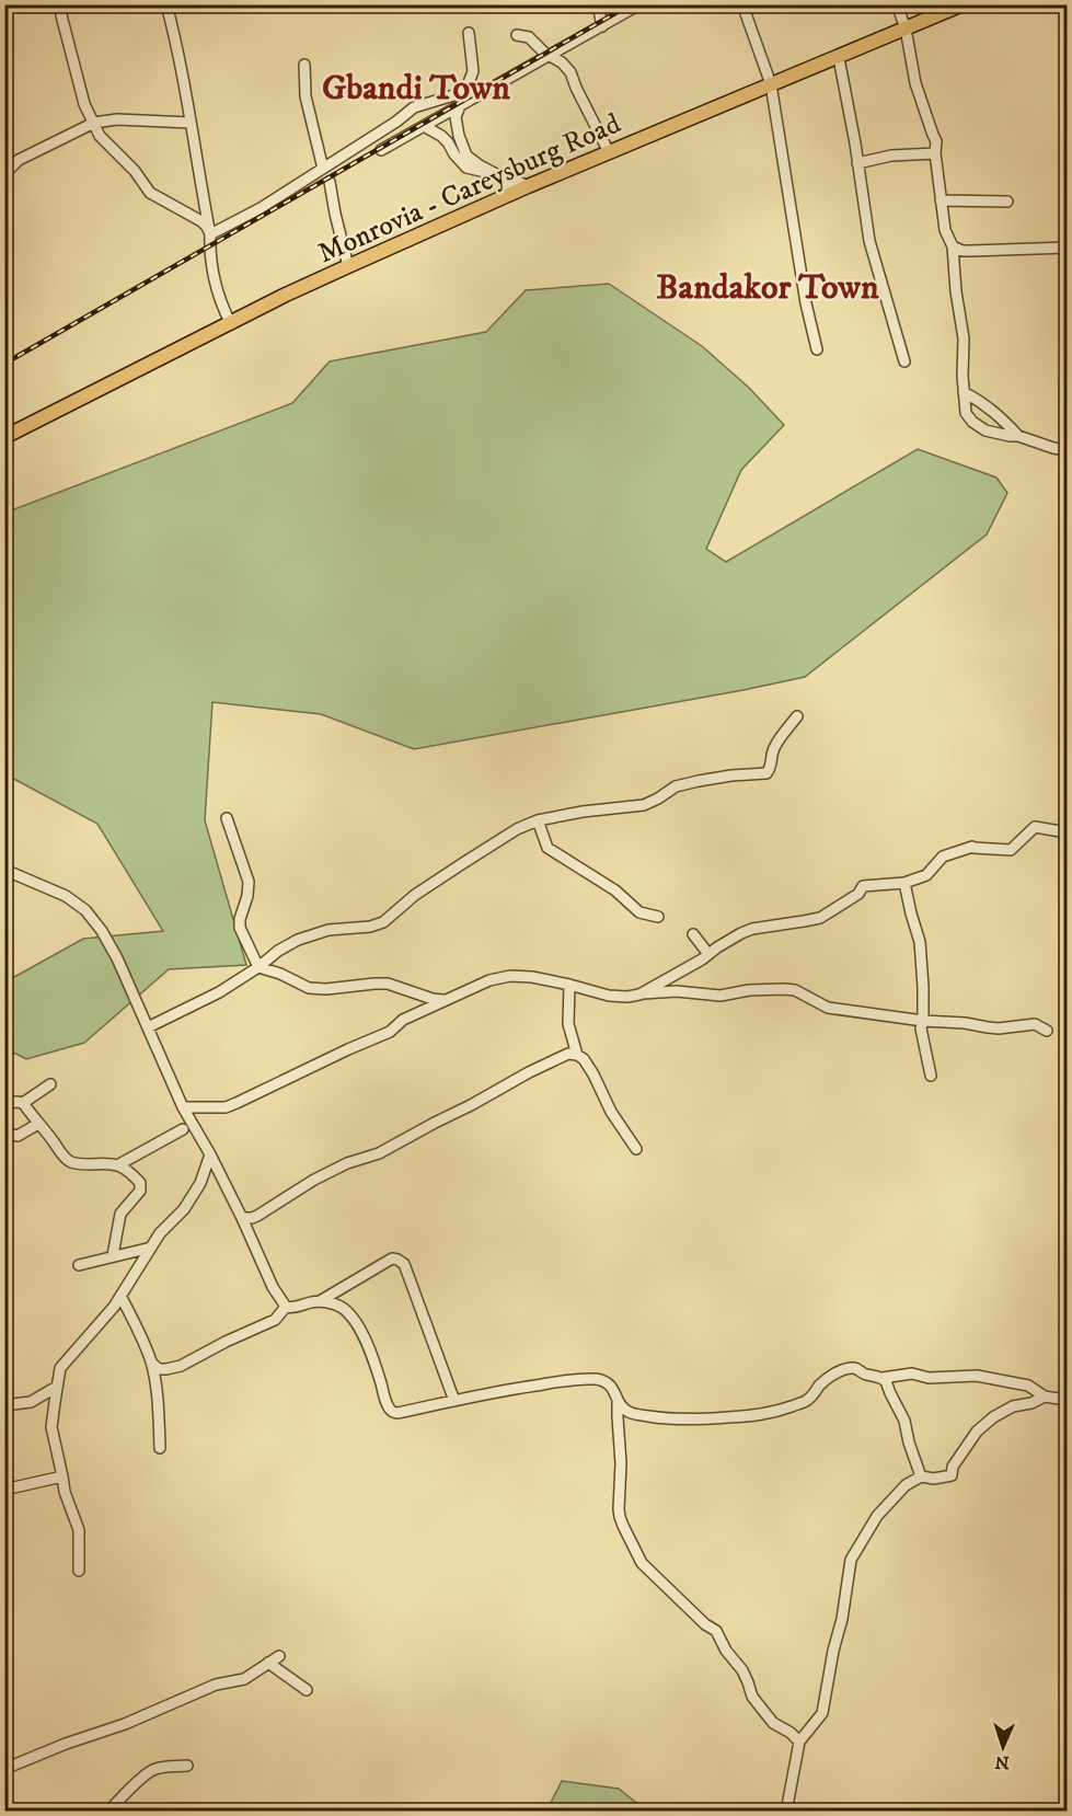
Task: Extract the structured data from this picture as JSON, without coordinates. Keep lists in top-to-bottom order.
{
  "streets": {
    "main road": ["Monrovia - Careysburg Road"]
  },
  "districts": ["Gbandi Town", "Bandakor Town"],
  "north": "bottom"
}
